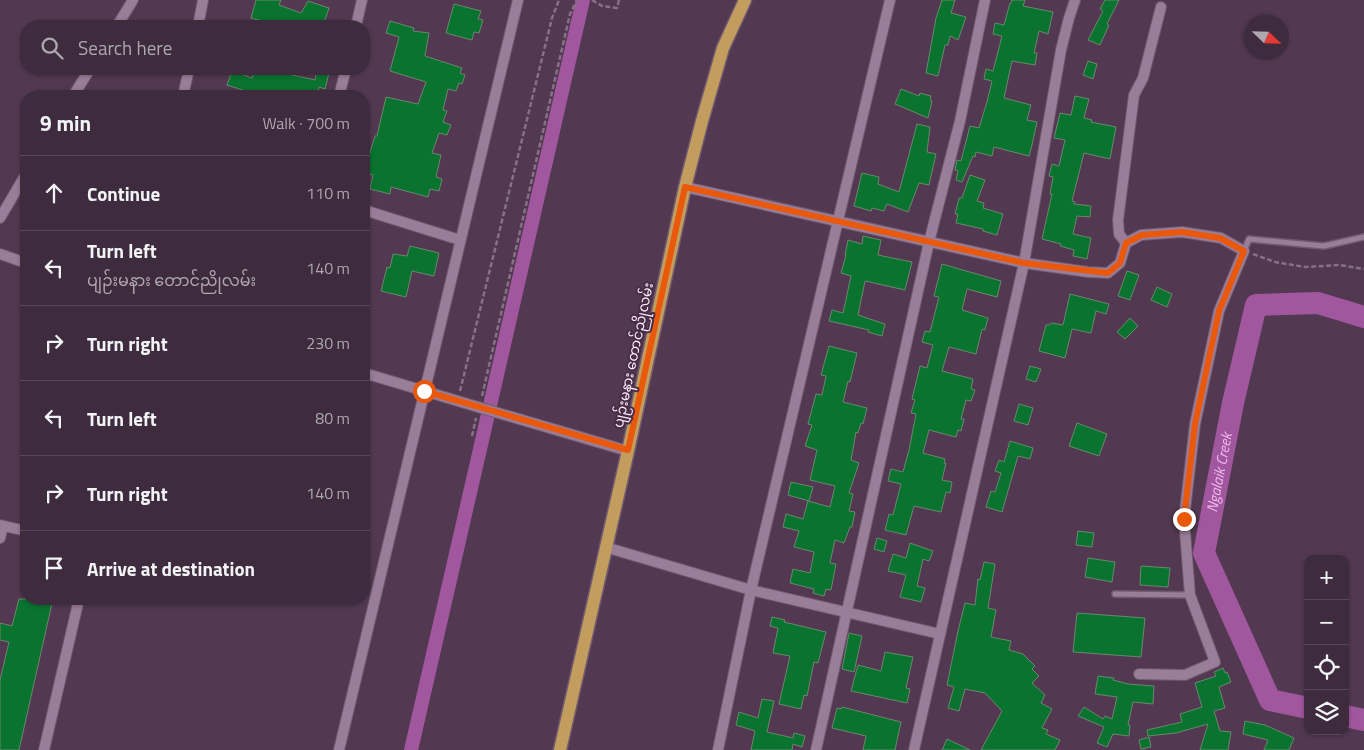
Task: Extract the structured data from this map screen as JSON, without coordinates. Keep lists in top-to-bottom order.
{
  "streets": {
    "main road": ["ပျဉ်းမနား တောင်ညိုလမ်း"]
  },
  "water": ["Ngalaik Creek"],
  "north": "bottom right",
  "page": {
    "search": "Search here",
    "heading": ["9 min", "Walk · 700 m"],
    "list": [
      ["Continue", "110 m"],
      ["Turn left", "ပျဉ်းမနား တောင်ညိုလမ်း", "140 m"],
      ["Turn right", "230 m"],
      ["Turn left", "80 m"],
      ["Turn right", "140 m"],
      "Arrive at destination"
    ],
    "map_buttons": ["+", "−"]
  }
}
